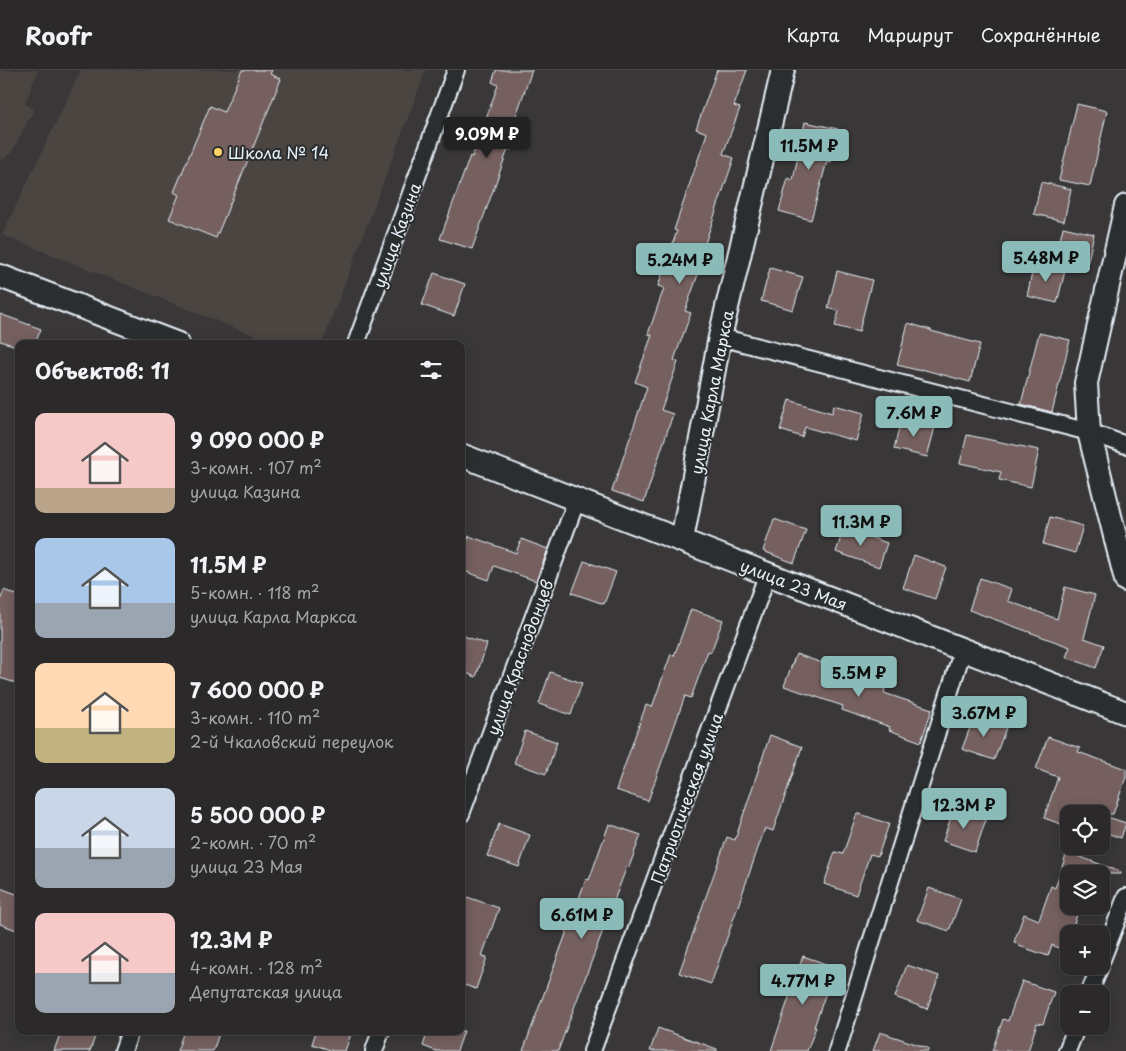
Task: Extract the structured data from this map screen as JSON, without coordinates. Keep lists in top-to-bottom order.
{
  "streets": {
    "main road": ["улица Карла Маркса", "улица 23 Мая"],
    "street": ["улица Казина", "улица Краснодонцев", "Патриотическая улица"]
  },
  "crossings": [
    ["улица Карла Маркса", "улица 23 Мая"],
    ["улица 23 Мая", "улица Краснодонцев"],
    ["улица 23 Мая", "Патриотическая улица"]
  ],
  "places": ["Школа № 14"],
  "page": {
    "header": "Roofr",
    "nav": ["Карта", "Маршрут", "Сохранённые"],
    "price": [
      "9.09M ₽",
      "11.5M ₽",
      "5.48M ₽",
      "5.24M ₽",
      "7.6M ₽",
      "11.3M ₽",
      "5.5M ₽",
      "3.67M ₽",
      "12.3M ₽",
      "6.61M ₽",
      "4.77M ₽"
    ],
    "heading": "Объектов: 11",
    "list": [
      {
        "name": "9 090 000 ₽",
        "note": "3-комн. · 107 m² · улица Казина"
      },
      {
        "name": "11.5M ₽",
        "note": "5-комн. · 118 m² · улица Карла Маркса"
      },
      {
        "name": "7 600 000 ₽",
        "note": "3-комн. · 110 m² · 2-й Чкаловский переулок"
      },
      {
        "name": "5 500 000 ₽",
        "note": "2-комн. · 70 m² · улица 23 Мая"
      },
      {
        "name": "12.3M ₽",
        "note": "4-комн. · 128 m² · Депутатская улица"
      }
    ],
    "map_buttons": ["+", "−"]
  }
}
